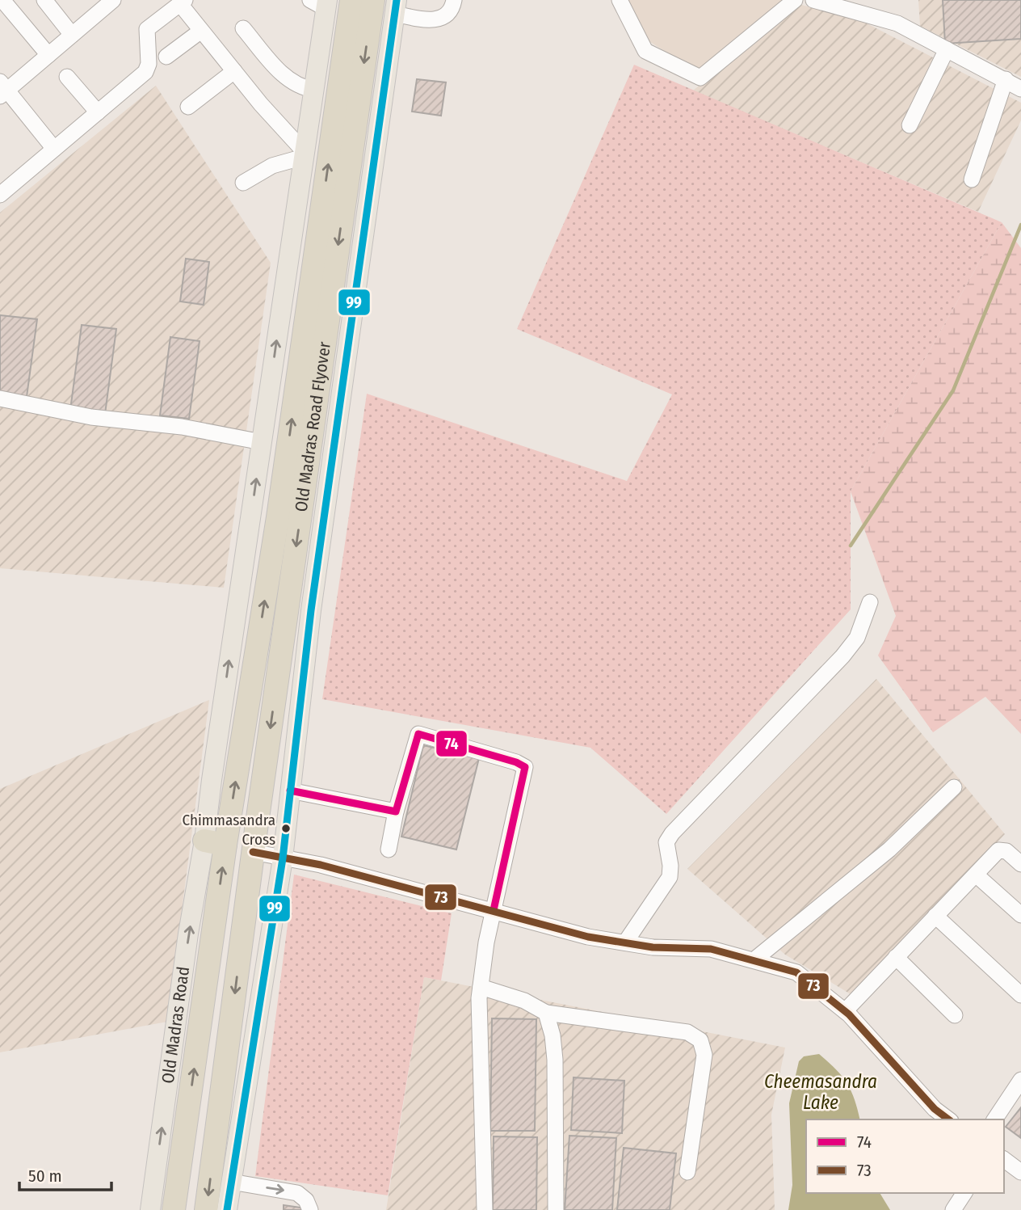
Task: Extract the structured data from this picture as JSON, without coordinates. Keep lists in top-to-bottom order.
{
  "streets": {
    "highway": ["Old Madras Road Flyover", "Old Madras Road"]
  },
  "crossings": [
    ["Old Madras Road Flyover", "Old Madras Road"]
  ],
  "water": ["Cheemasandra Lake"],
  "places": ["Chimmasandra Cross"],
  "lines": ["transit line 99", "transit line 74", "transit line 73"],
  "legend": ["74", "73"],
  "scale_bar": "50 m"
}
